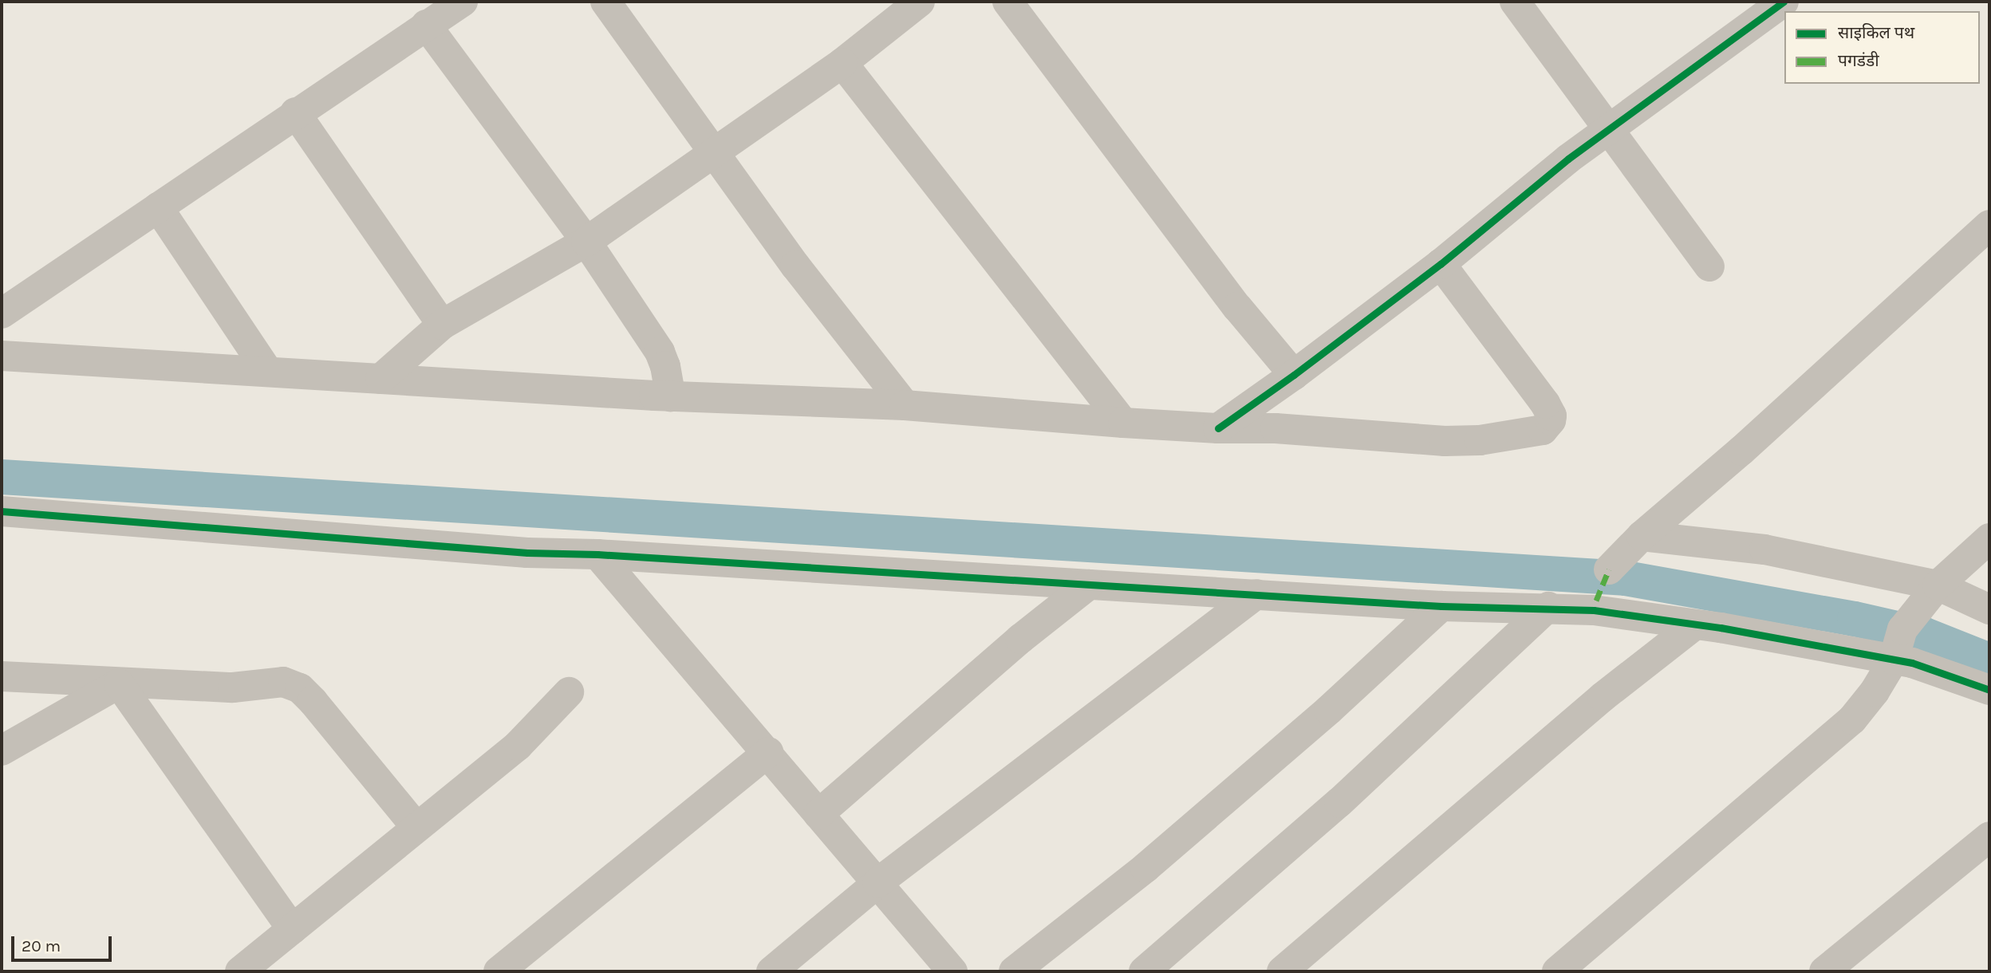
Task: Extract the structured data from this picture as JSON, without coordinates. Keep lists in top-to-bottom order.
{
  "legend": ["साइकिल पथ", "पगडंडी"],
  "scale_bar": "20 m"
}
